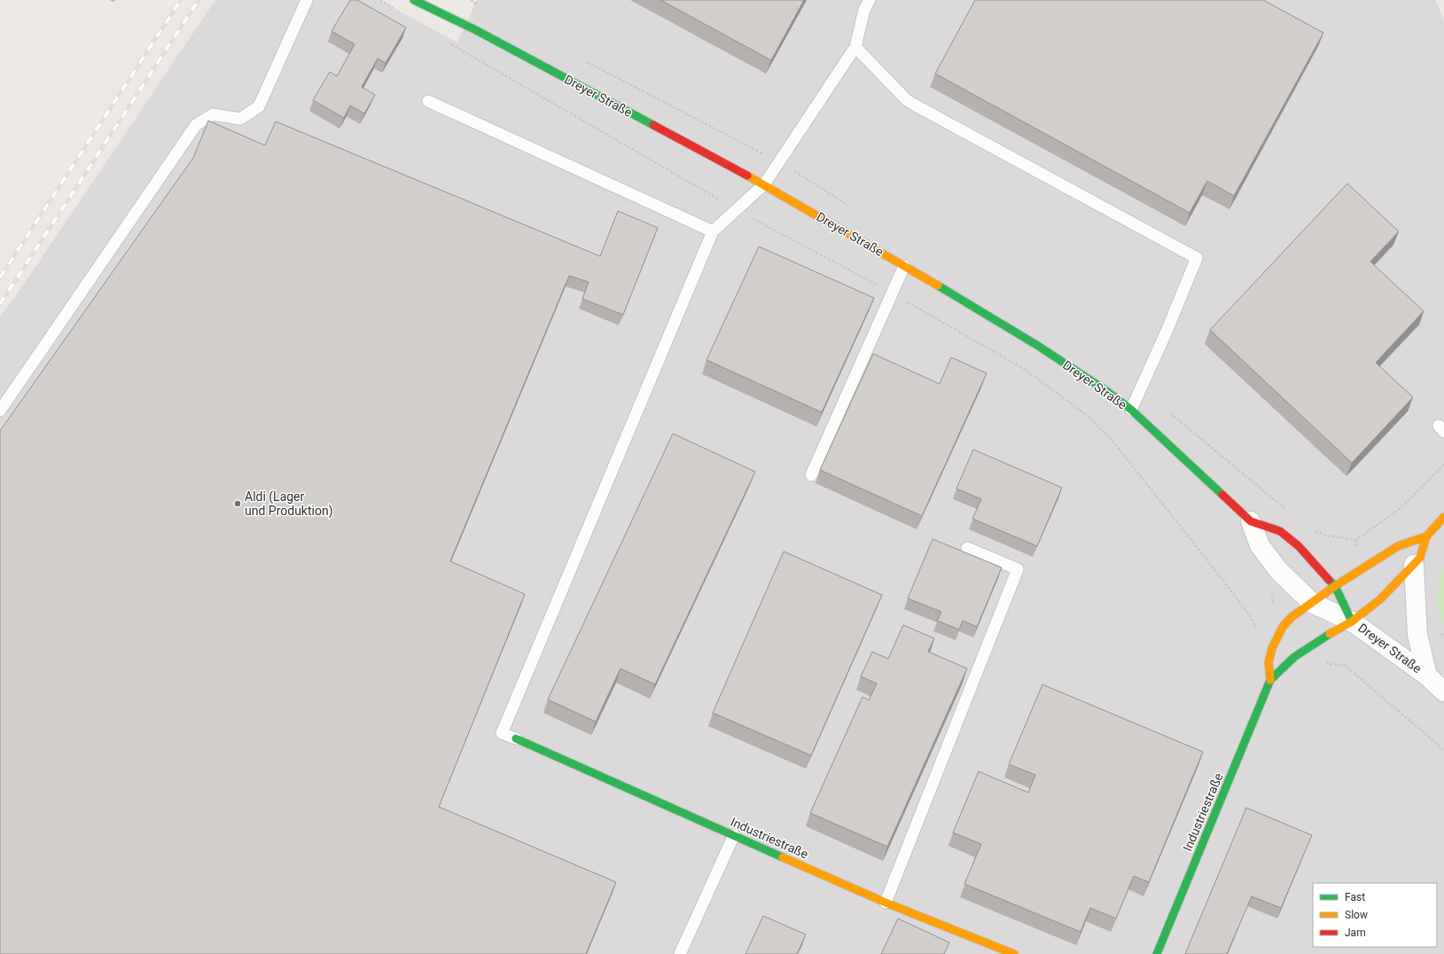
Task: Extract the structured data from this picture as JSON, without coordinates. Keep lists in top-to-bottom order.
{
  "streets": {
    "street": ["Dreyer Straße", "Industriestraße"]
  },
  "crossings": [
    ["Dreyer Straße", "Industriestraße"]
  ],
  "places": ["Aldi (Lager und Produktion)"],
  "legend": ["Fast", "Slow", "Jam"]
}
